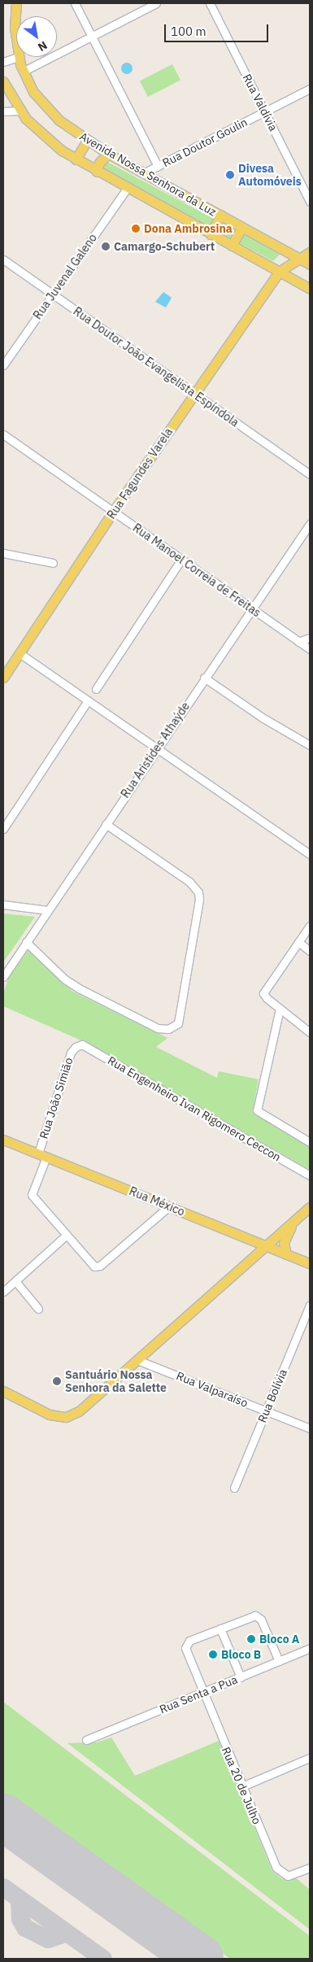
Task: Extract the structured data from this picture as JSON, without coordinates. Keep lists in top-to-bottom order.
{
  "streets": {
    "main road": ["Avenida Nossa Senhora da Luz", "Rua Fagundes Varela", "Rua México"],
    "street": [
      "Rua Valdívia",
      "Rua Doutor Goulin",
      "Rua Juvenal Galeno",
      "Rua Doutor João Evangelista Espíndola",
      "Rua Manoel Correia de Freitas",
      "Rua Aristides Athaýde",
      "Rua João Simião",
      "Rua Engenheiro Ivan Rigomero Ceccon",
      "Rua Valparaíso",
      "Rua Bolívia",
      "Rua Senta a Pua",
      "Rua 20 de Julho"
    ]
  },
  "crossings": [
    ["Rua Valdívia", "Rua Doutor Goulin"],
    ["Rua Doutor Goulin", "Avenida Nossa Senhora da Luz"],
    ["Avenida Nossa Senhora da Luz", "Rua Juvenal Galeno"],
    ["Avenida Nossa Senhora da Luz", "Rua Fagundes Varela"],
    ["Rua Juvenal Galeno", "Rua Doutor João Evangelista Espíndola"],
    ["Rua Doutor João Evangelista Espíndola", "Rua Fagundes Varela"],
    ["Rua Fagundes Varela", "Rua Manoel Correia de Freitas"],
    ["Rua Manoel Correia de Freitas", "Rua Aristides Athaýde"],
    ["Rua João Simião", "Rua Engenheiro Ivan Rigomero Ceccon"],
    ["Rua João Simião", "Rua México"],
    ["Rua Valparaíso", "Rua Bolívia"],
    ["Rua Senta a Pua", "Rua 20 de Julho"]
  ],
  "places": [
    "Divesa Automóveis",
    "Dona Ambrosina",
    "Camargo-Schubert",
    "Santuário Nossa Senhora da Salette",
    "Bloco A",
    "Bloco B"
  ],
  "scale_bar": "100 m",
  "north": "bottom right"
}
